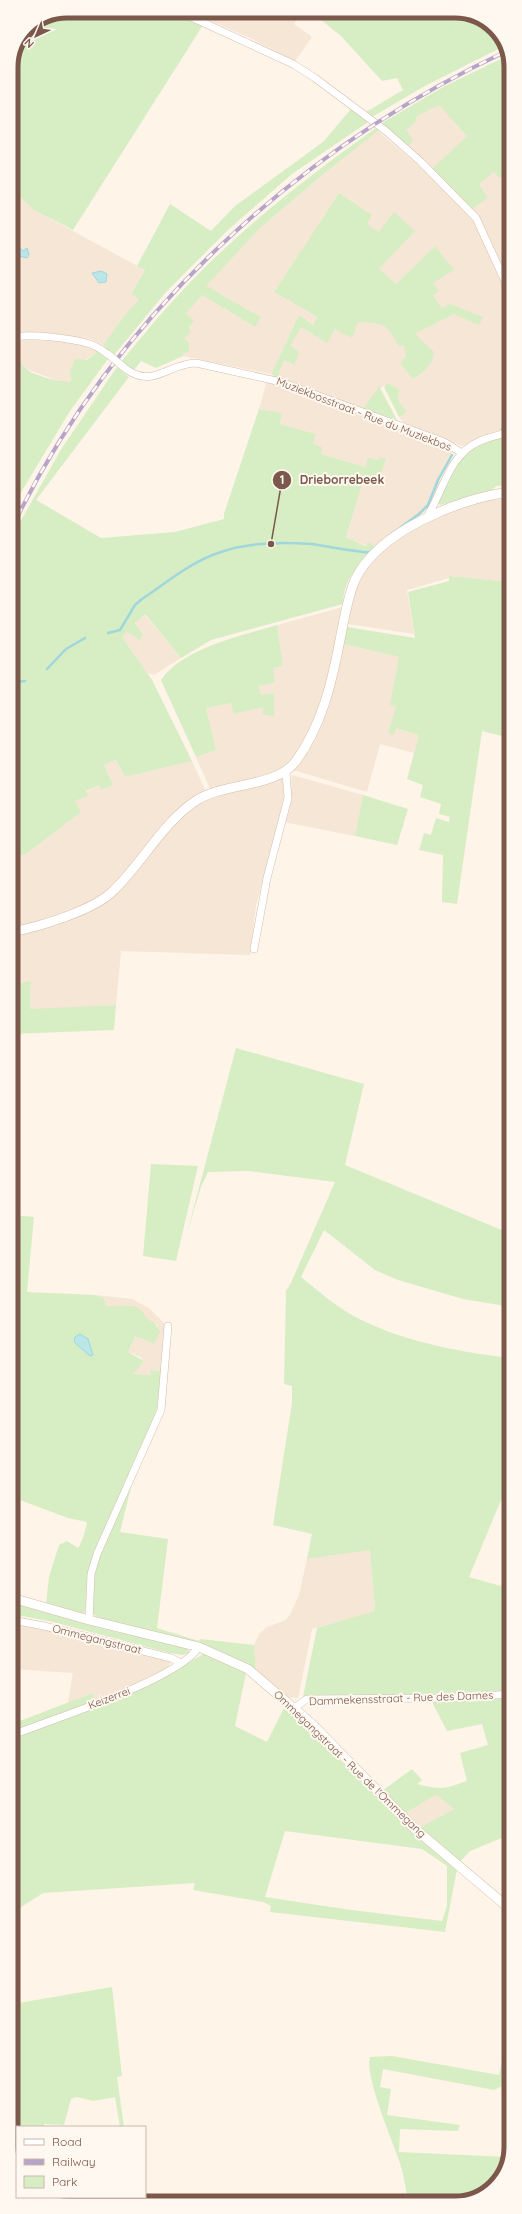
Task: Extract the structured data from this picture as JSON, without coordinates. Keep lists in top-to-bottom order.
{
  "streets": {
    "main road": ["Ommegangstraat - Rue de l'Ommegang"],
    "street": [
      "Muziekbosstraat - Rue du Muziekbos",
      "Ommegangstraat",
      "Keizerrei",
      "Dammekensstraat - Rue des Dames"
    ]
  },
  "crossings": [
    ["Ommegangstraat", "Keizerrei"],
    ["Keizerrei", "Ommegangstraat - Rue de l'Ommegang"],
    ["Dammekensstraat - Rue des Dames", "Ommegangstraat - Rue de l'Ommegang"]
  ],
  "places": ["Drieborrebeek"],
  "legend": ["Road", "Railway", "Park"],
  "north": "bottom left"
}
